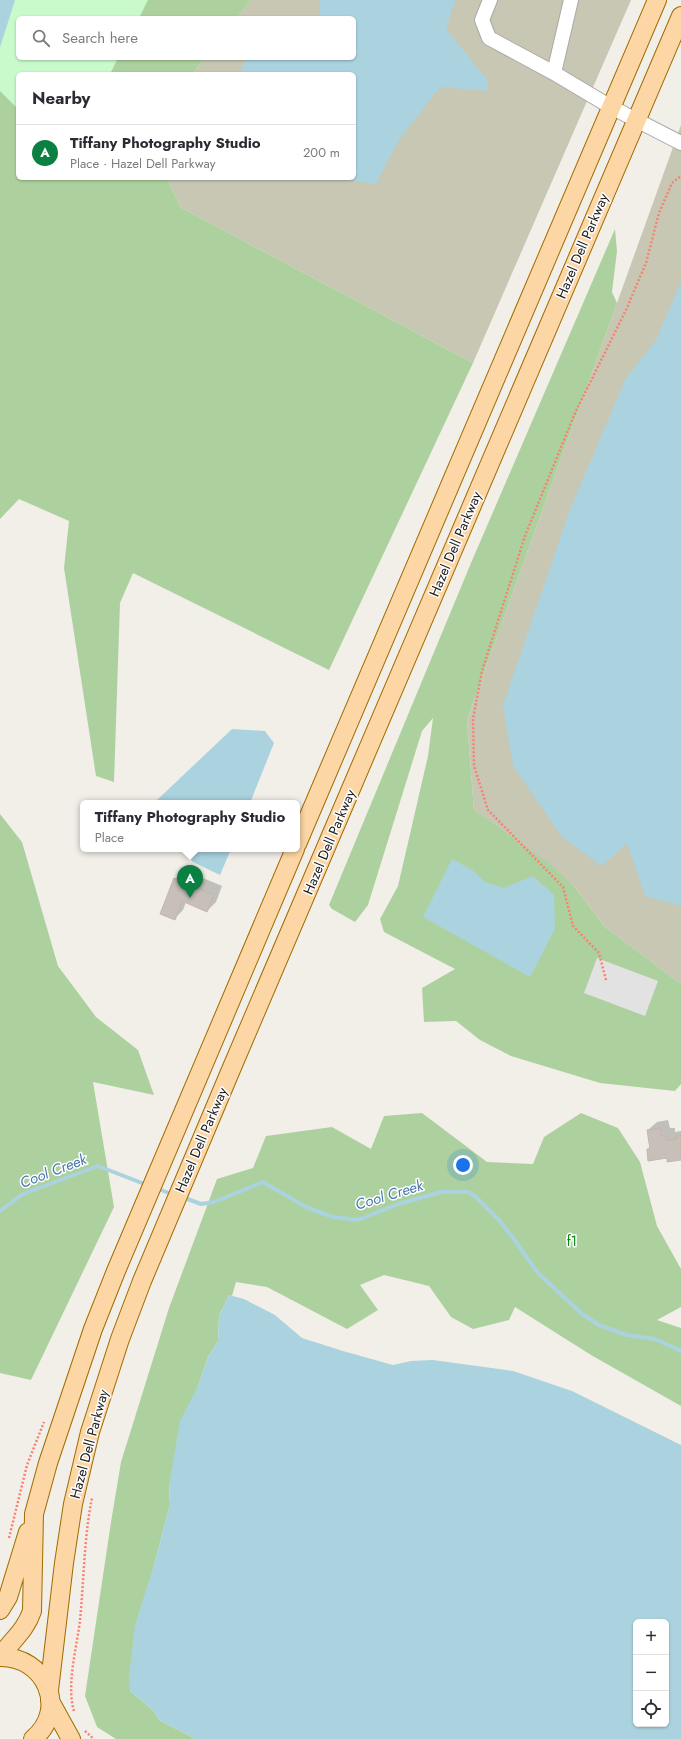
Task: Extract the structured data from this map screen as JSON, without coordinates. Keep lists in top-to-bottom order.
{
  "streets": {
    "main road": ["Hazel Dell Parkway"]
  },
  "water": ["Cool Creek"],
  "parks": ["f1"],
  "page": {
    "search": "Search here",
    "heading": "Nearby",
    "list": [
      {
        "mark": "A",
        "name": "Tiffany Photography Studio",
        "note": "Place · Hazel Dell Parkway",
        "value": "200 m"
      }
    ],
    "popup": ["Tiffany Photography Studio", "Place"],
    "pins": "A",
    "map_buttons": ["+", "−"]
  }
}
